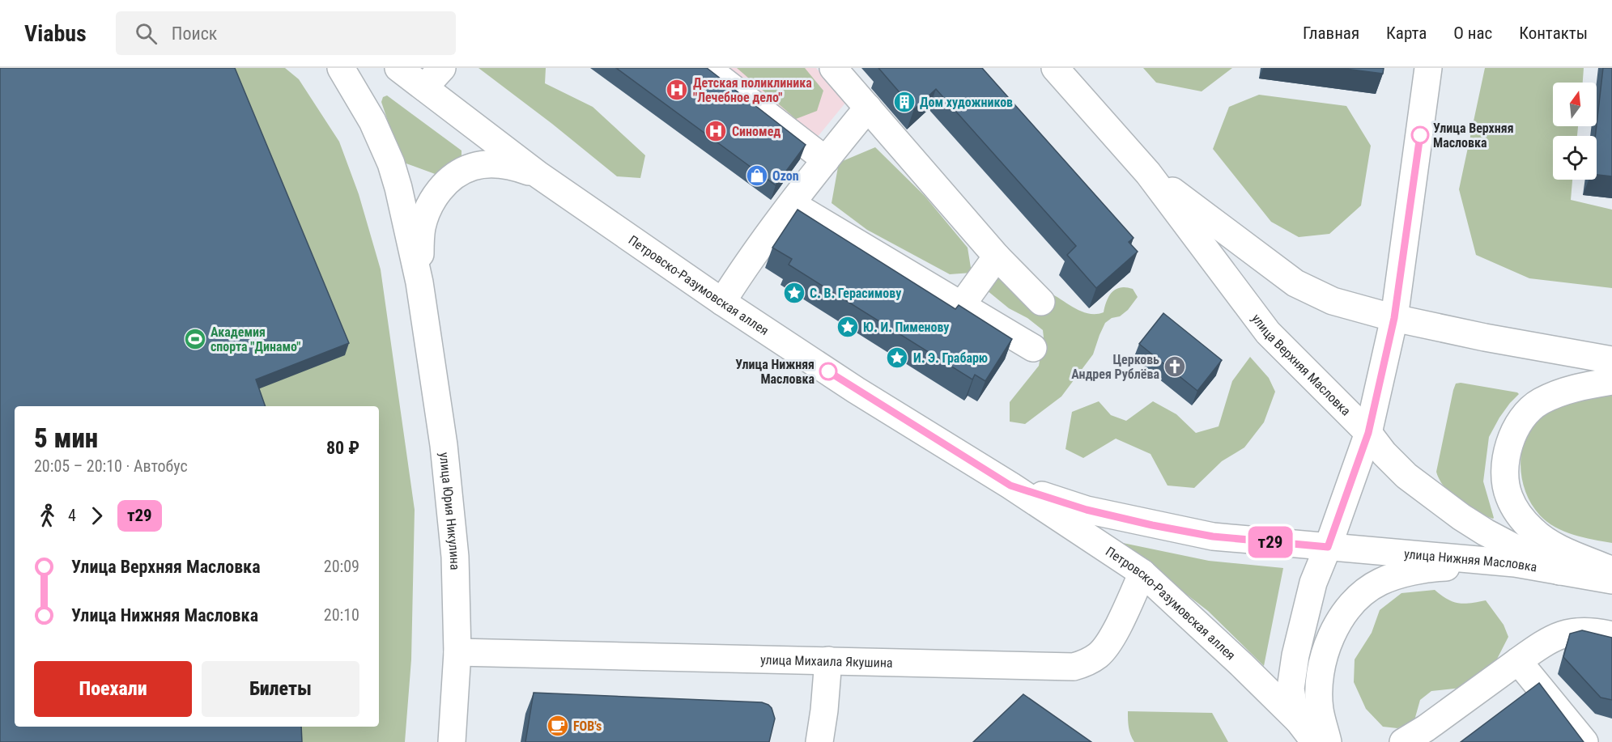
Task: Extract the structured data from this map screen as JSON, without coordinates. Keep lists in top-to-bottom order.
{
  "streets": {
    "street": [
      "Петровско-Разумовская аллея",
      "улица Верхняя Масловка",
      "улица Юрия Никулина",
      "улица Нижняя Масловка",
      "улица Михаила Якушина"
    ]
  },
  "crossings": [
    ["Петровско-Разумовская аллея", "улица Юрия Никулина"],
    ["Петровско-Разумовская аллея", "улица Нижняя Масловка"],
    ["Петровско-Разумовская аллея", "улица Михаила Якушина"],
    ["улица Верхняя Масловка", "улица Нижняя Масловка"],
    ["улица Юрия Никулина", "улица Михаила Якушина"]
  ],
  "places": {
    "hospital": ["Детская поликлиника \"Лечебное дело\"", "Синомед"],
    "building": ["Дом художников"],
    "other": ["Улица Верхняя Масловка", "Улица Нижняя Масловка"],
    "shop": ["Ozon"],
    "place": ["С. В. Герасимову", "Ю. И. Пименову", "И. Э. Грабарю"],
    "sports": ["Академия спорта \"Динамо\""],
    "church": ["Церковь Андрея Рублёва"],
    "cafe": ["FOB's"]
  },
  "lines": ["bus line т29"],
  "north": "top",
  "page": {
    "header": "Viabus",
    "search": "Поиск",
    "nav": [
      "Главная",
      "Карта",
      "О нас",
      "Контакты"
    ],
    "on_map": "т29",
    "heading": ["5 мин", "20:05 – 20:10 · Автобус", "80 ₽"],
    "legs": ["4", "т29"],
    "list": [
      {
        "name": "Улица Верхняя Масловка",
        "value": "20:09"
      },
      {
        "name": "Улица Нижняя Масловка",
        "value": "20:10"
      }
    ],
    "buttons": ["Поехали", "Билеты"]
  }
}
